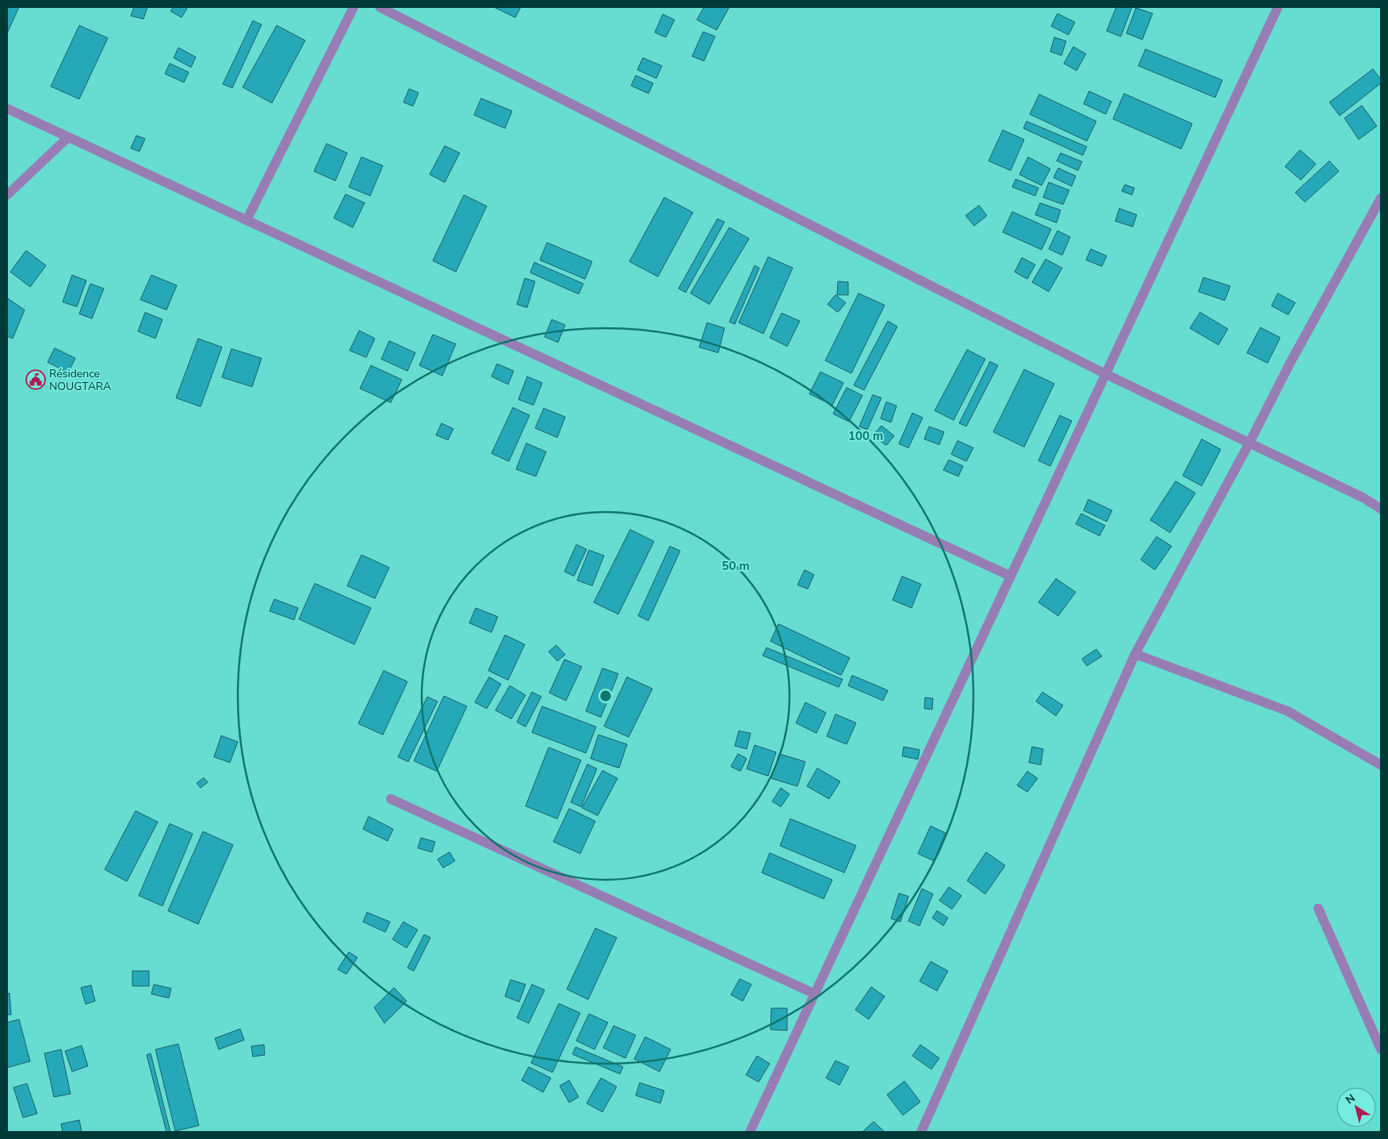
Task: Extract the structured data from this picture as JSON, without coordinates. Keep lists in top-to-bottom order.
{
  "places": {
    "public building": ["Résidence NOUGTARA"]
  },
  "north": "top left",
  "rings": ["100 m", "50 m"]
}
